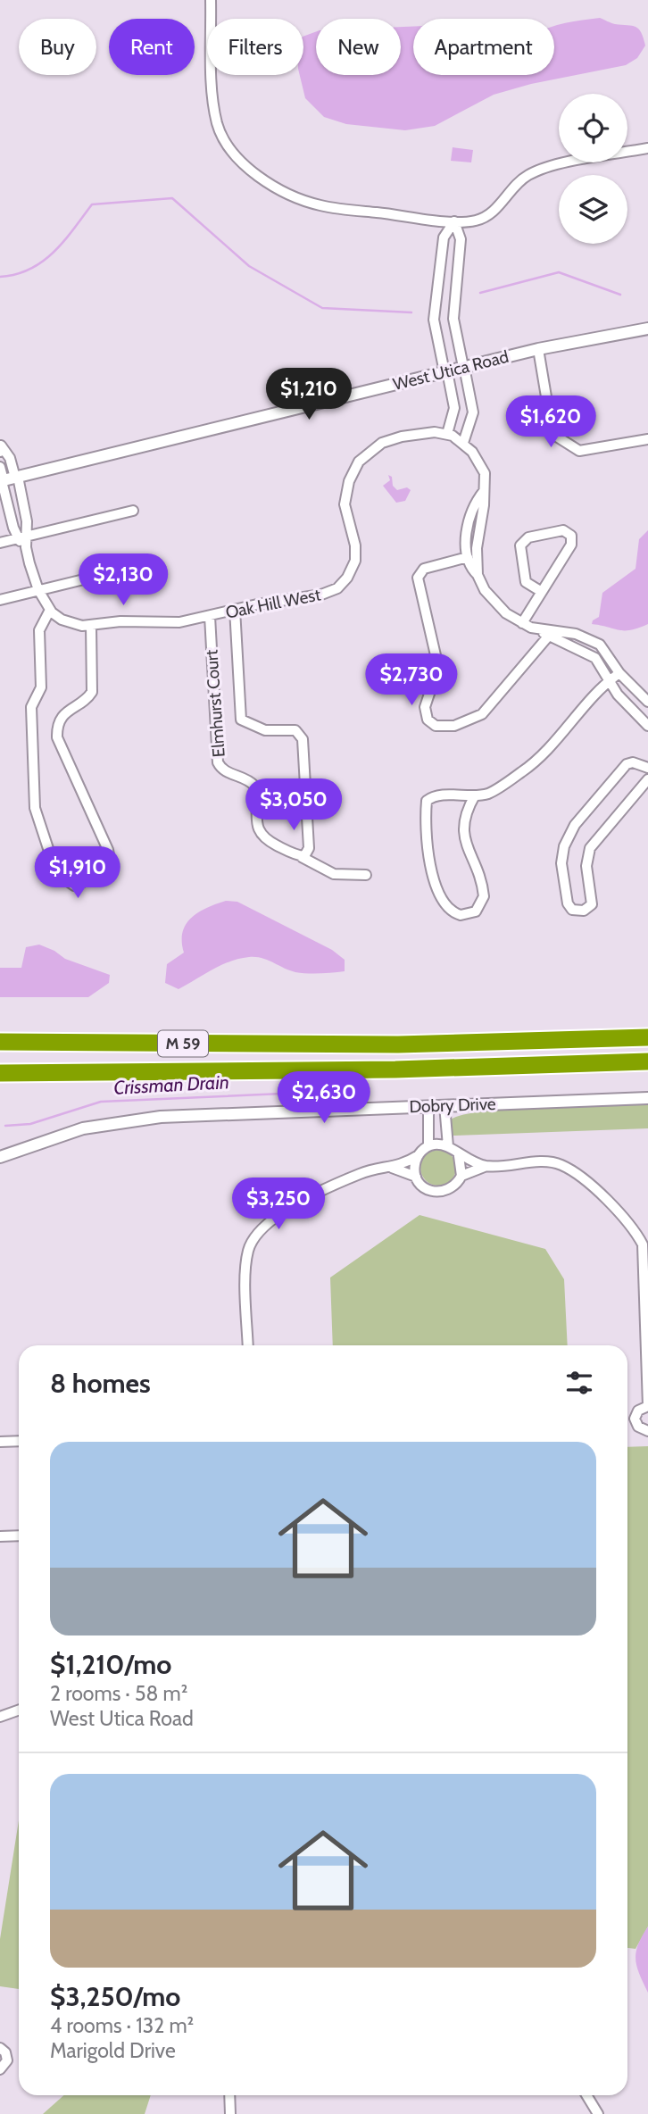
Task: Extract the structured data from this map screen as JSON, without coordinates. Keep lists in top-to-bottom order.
{
  "streets": {
    "highway": ["M 59"],
    "street": [
      "West Utica Road",
      "Oak Hill West",
      "Elmhurst Court",
      "Dobry Drive"
    ]
  },
  "crossings": [
    ["Oak Hill West", "Elmhurst Court"]
  ],
  "water": ["Crissman Drain"],
  "page": {
    "chip": [
      "Buy",
      "Rent",
      "Filters",
      "New",
      "Apartment"
    ],
    "price": [
      "$1,210",
      "$1,620",
      "$2,130",
      "$2,730",
      "$3,050",
      "$1,910",
      "$2,630",
      "$3,250"
    ],
    "heading": "8 homes",
    "list": [
      {
        "name": "$1,210/mo",
        "note": "2 rooms · 58 m² · West Utica Road"
      },
      {
        "name": "$3,250/mo",
        "note": "4 rooms · 132 m² · Marigold Drive"
      }
    ]
  }
}
